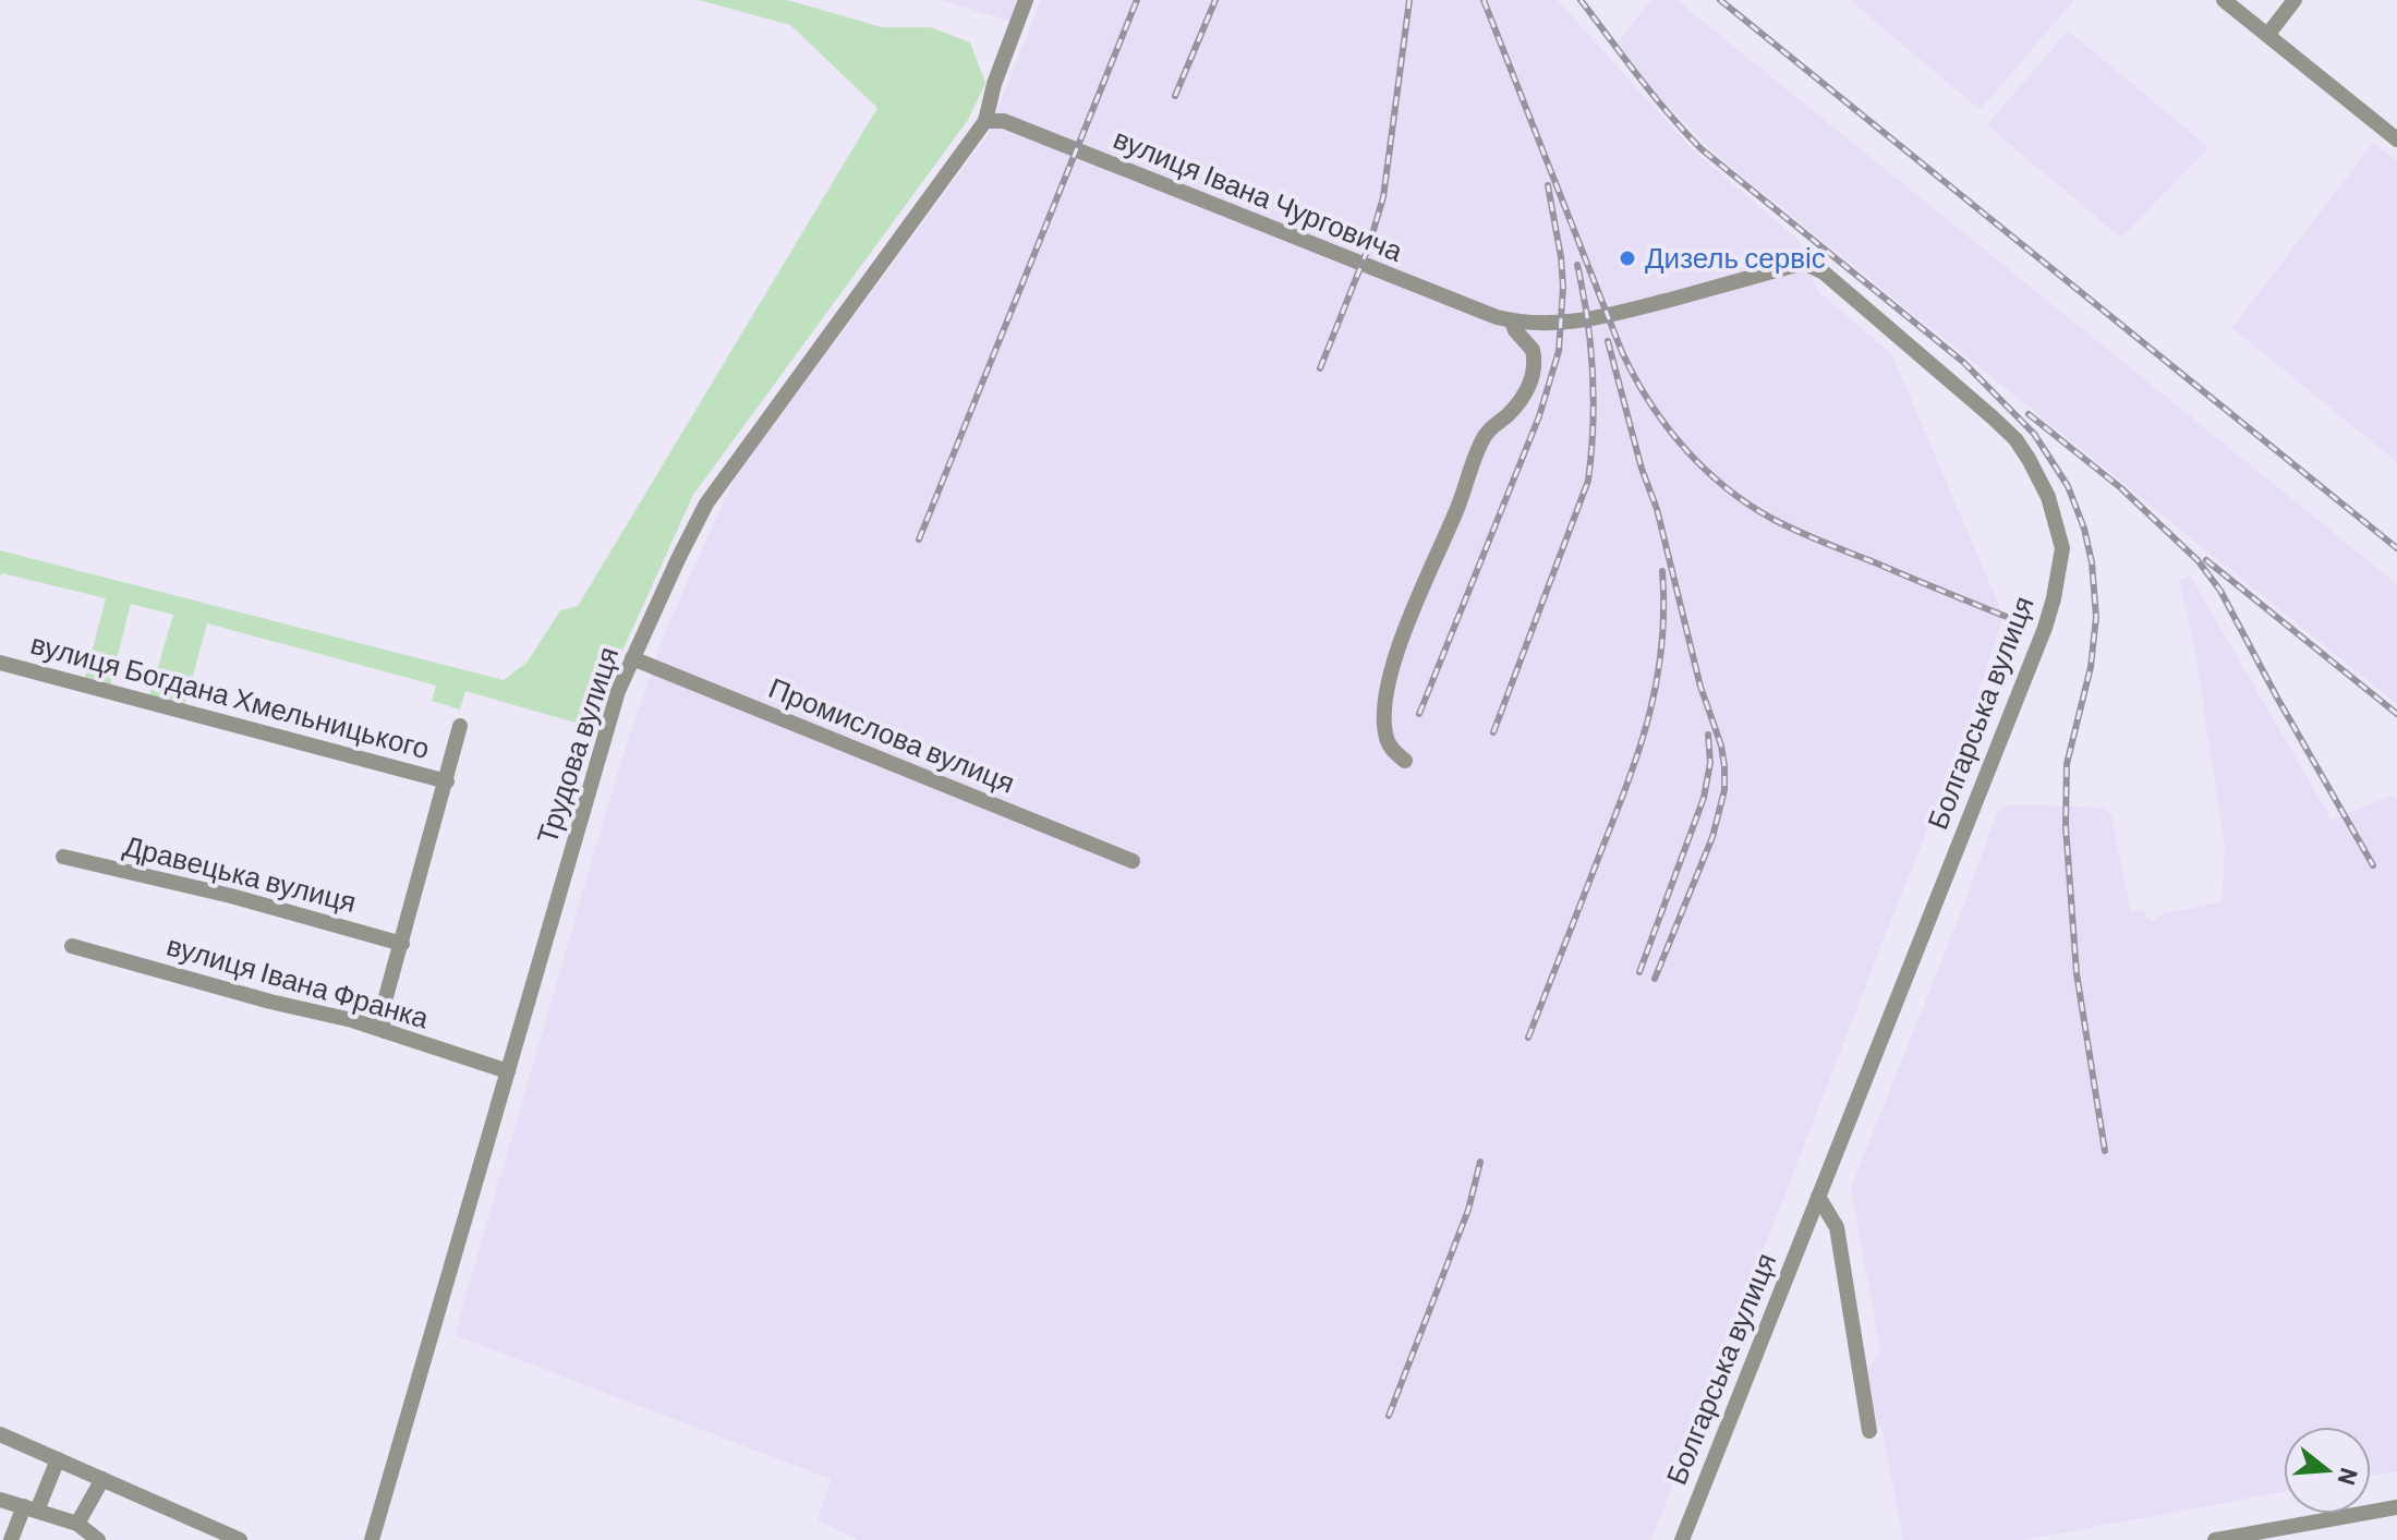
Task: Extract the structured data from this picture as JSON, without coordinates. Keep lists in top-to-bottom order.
{
  "streets": {
    "street": [
      "вулиця Івана Чурговича",
      "вулиця Богдана Хмельницького",
      "Болгарська вулиця",
      "Промислова вулиця",
      "Трудова вулиця",
      "Дравецька вулиця",
      "вулиця Івана Франка"
    ]
  },
  "crossings": [
    ["вулиця Івана Чурговича", "Болгарська вулиця"],
    ["вулиця Івана Чурговича", "Трудова вулиця"],
    ["Промислова вулиця", "Трудова вулиця"],
    ["Трудова вулиця", "вулиця Івана Франка"]
  ],
  "places": ["Дизель сервіс"],
  "north": "right"
}
